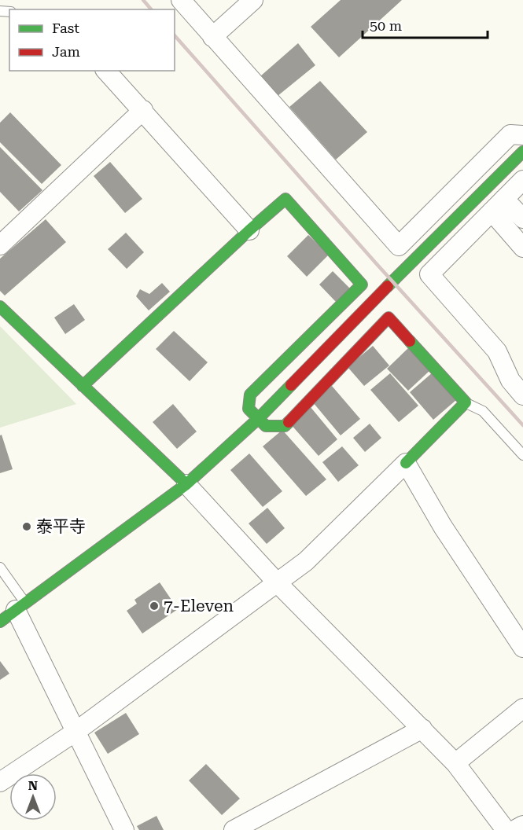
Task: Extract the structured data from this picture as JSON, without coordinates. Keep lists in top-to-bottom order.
{
  "places": ["泰平寺", "7-Eleven"],
  "legend": ["Fast", "Jam"],
  "scale_bar": "50 m",
  "north": "top"
}
